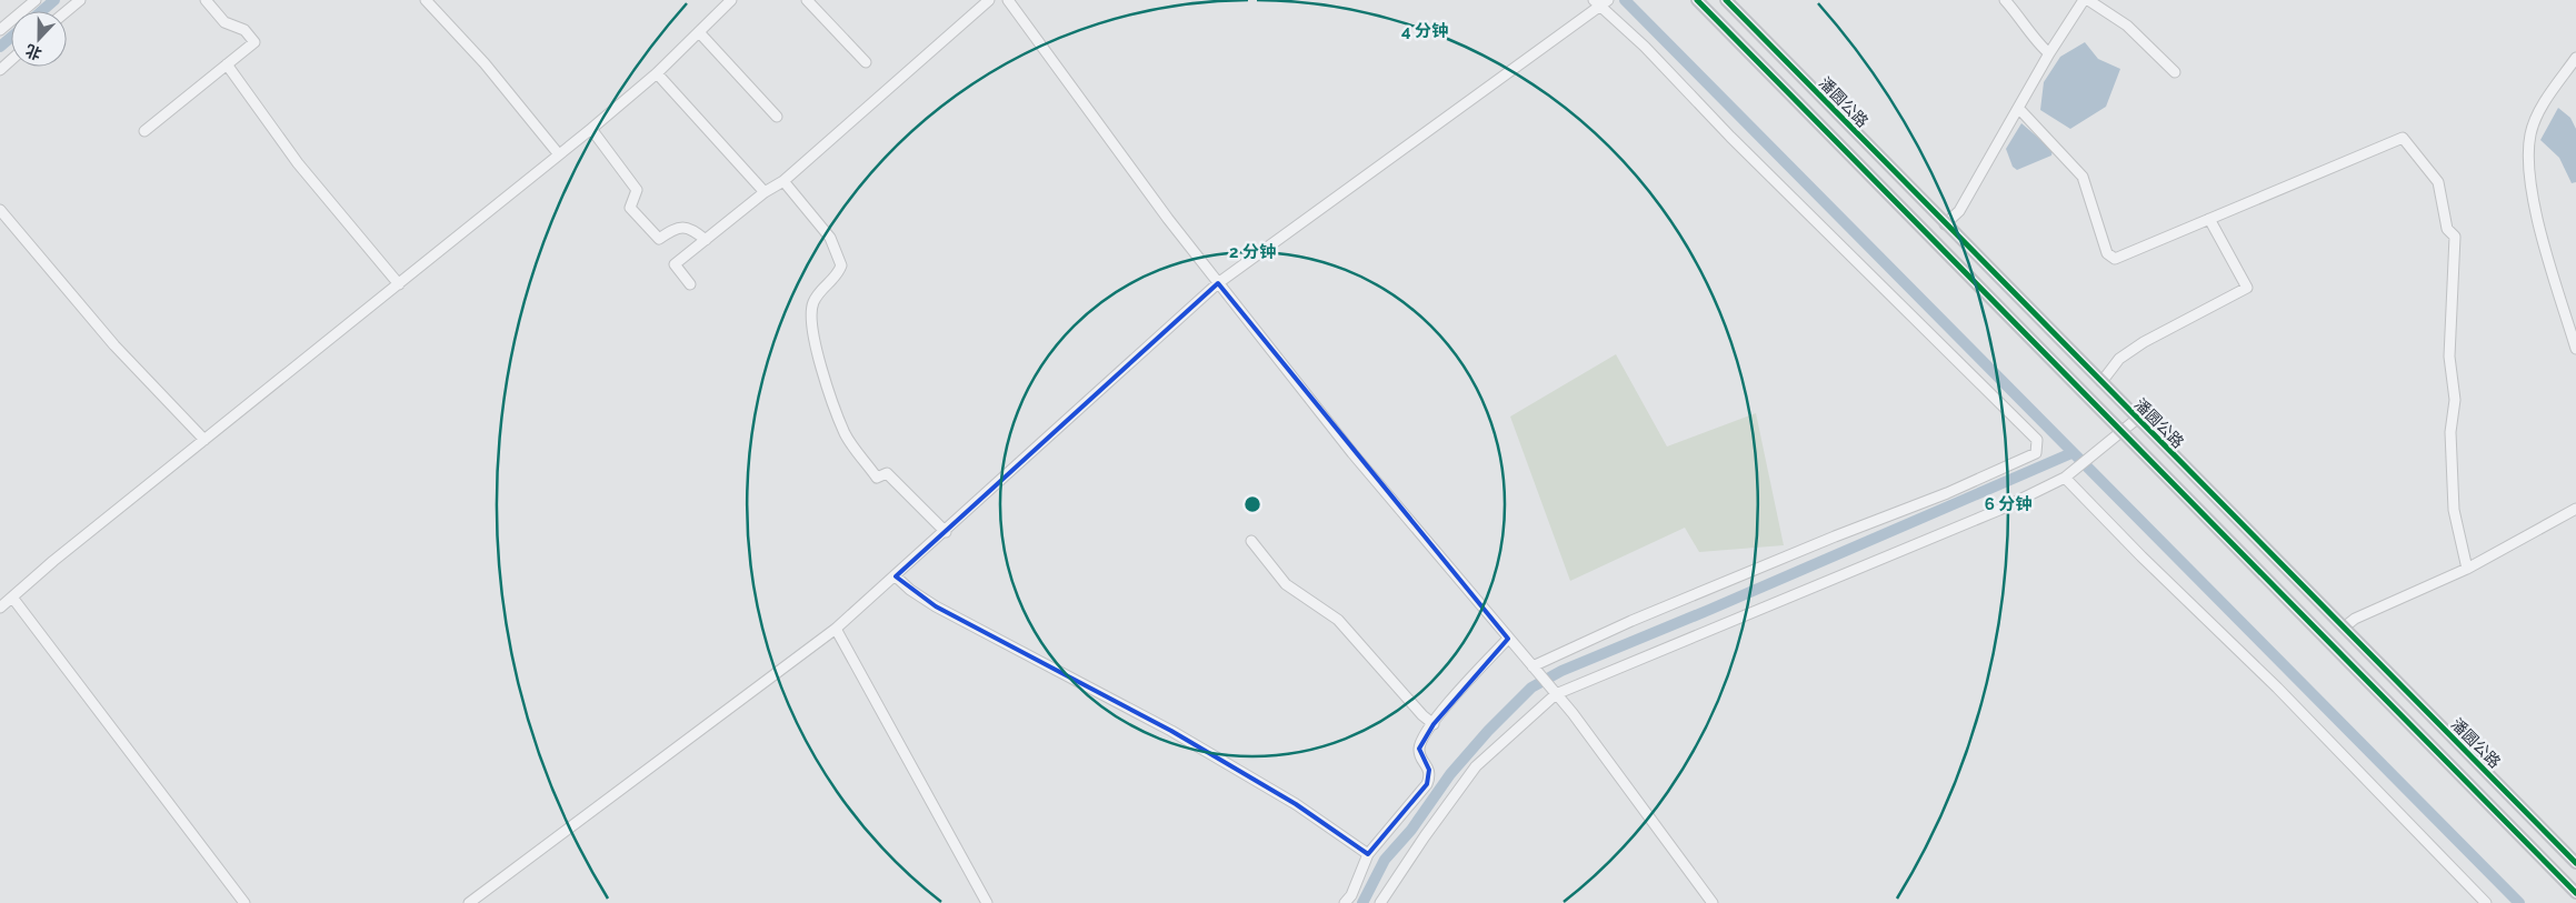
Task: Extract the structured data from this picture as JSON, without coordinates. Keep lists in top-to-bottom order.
{
  "streets": {
    "main road": ["潘圆公路"]
  },
  "north": "bottom",
  "rings": ["4 分钟", "2 分钟", "6 分钟"]
}
